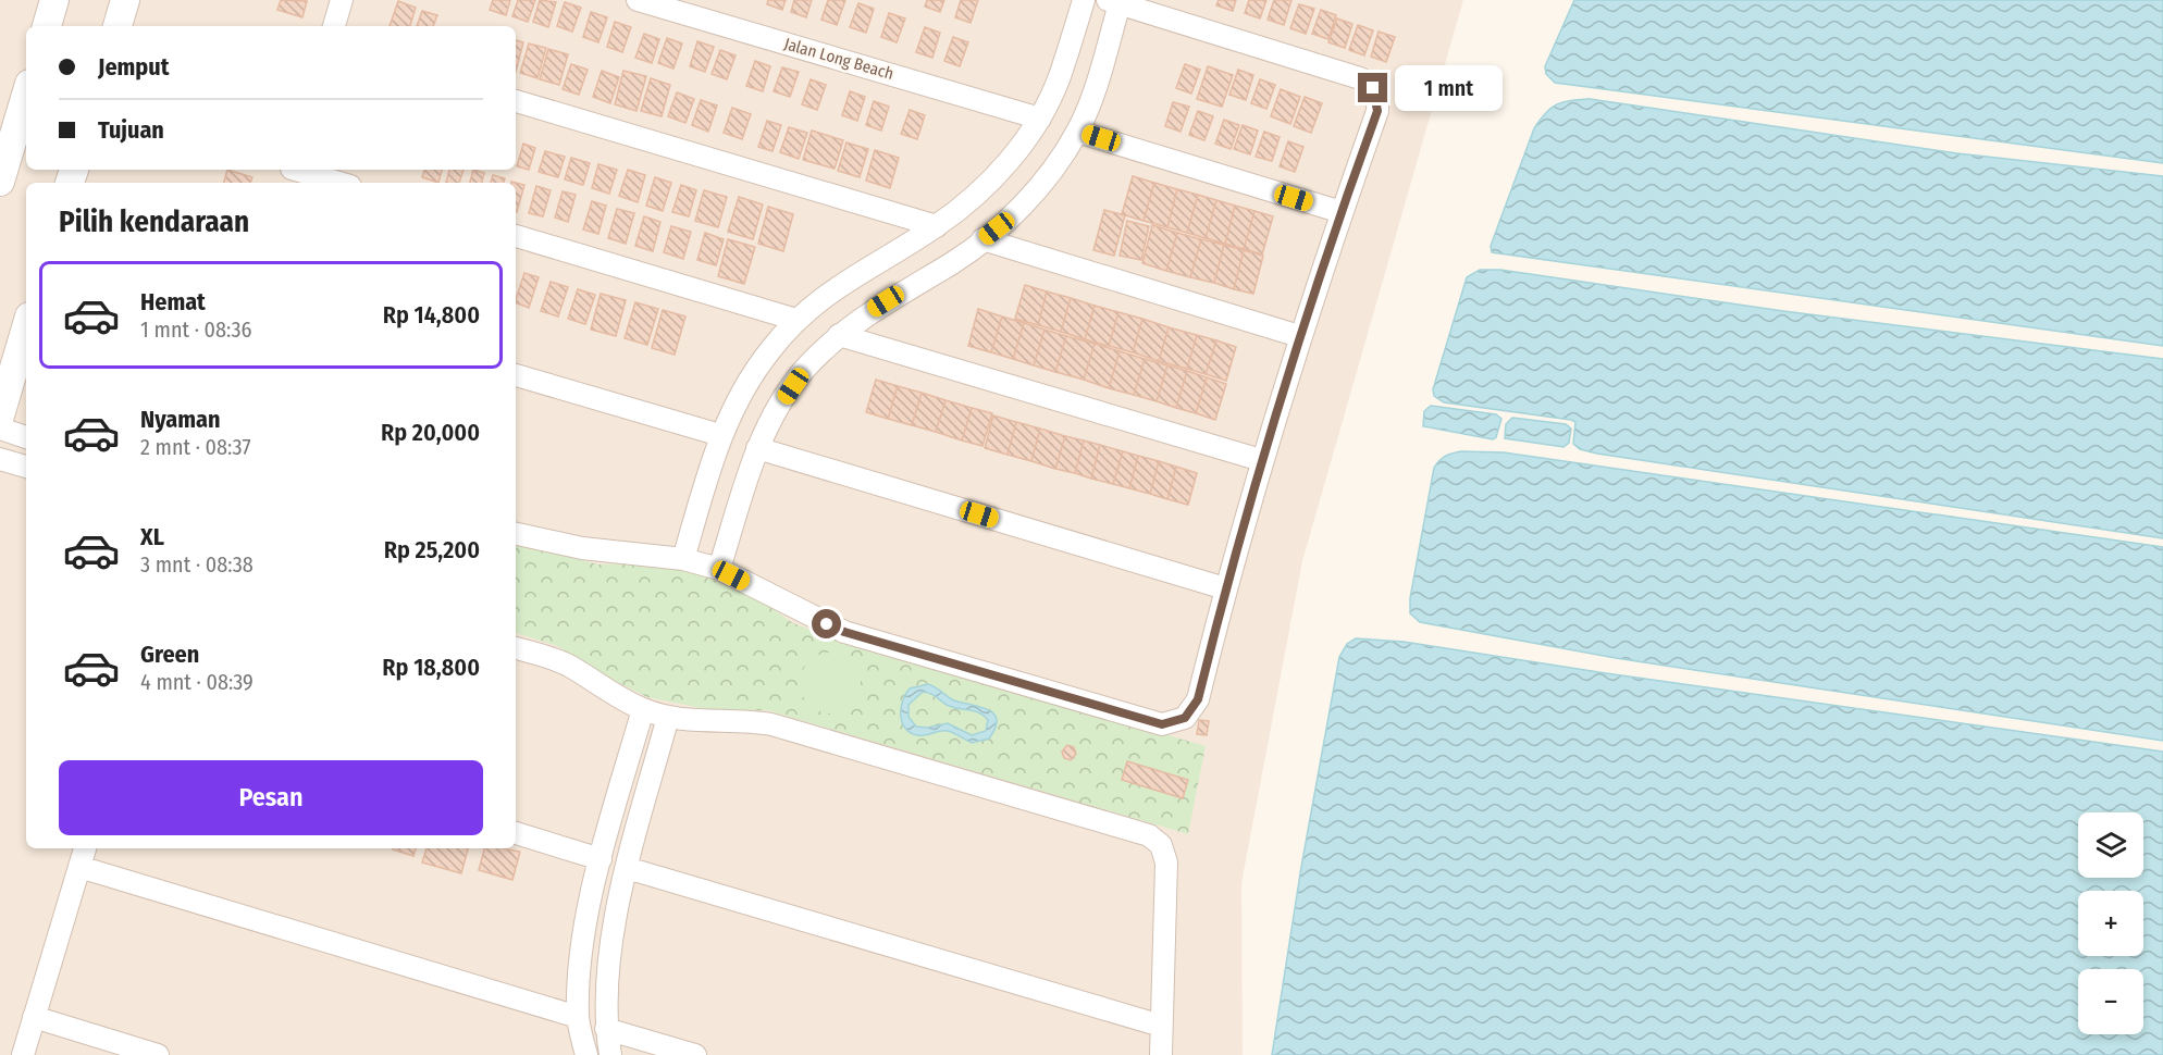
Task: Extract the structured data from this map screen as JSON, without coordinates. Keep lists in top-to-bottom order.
{
  "streets": {
    "street": ["Jalan Long Beach"]
  },
  "page": {
    "banner": ["Jemput", "Tujuan"],
    "bubble": "1 mnt",
    "heading": "Pilih kendaraan",
    "list": [
      {
        "name": "Hemat",
        "note": "1 mnt · 08:36",
        "value": "Rp 14,800"
      },
      {
        "name": "Nyaman",
        "note": "2 mnt · 08:37",
        "value": "Rp 20,000"
      },
      {
        "name": "XL",
        "note": "3 mnt · 08:38",
        "value": "Rp 25,200"
      },
      {
        "name": "Green",
        "note": "4 mnt · 08:39",
        "value": "Rp 18,800"
      }
    ],
    "buttons": "Pesan",
    "map_buttons": ["+", "−"]
  }
}
